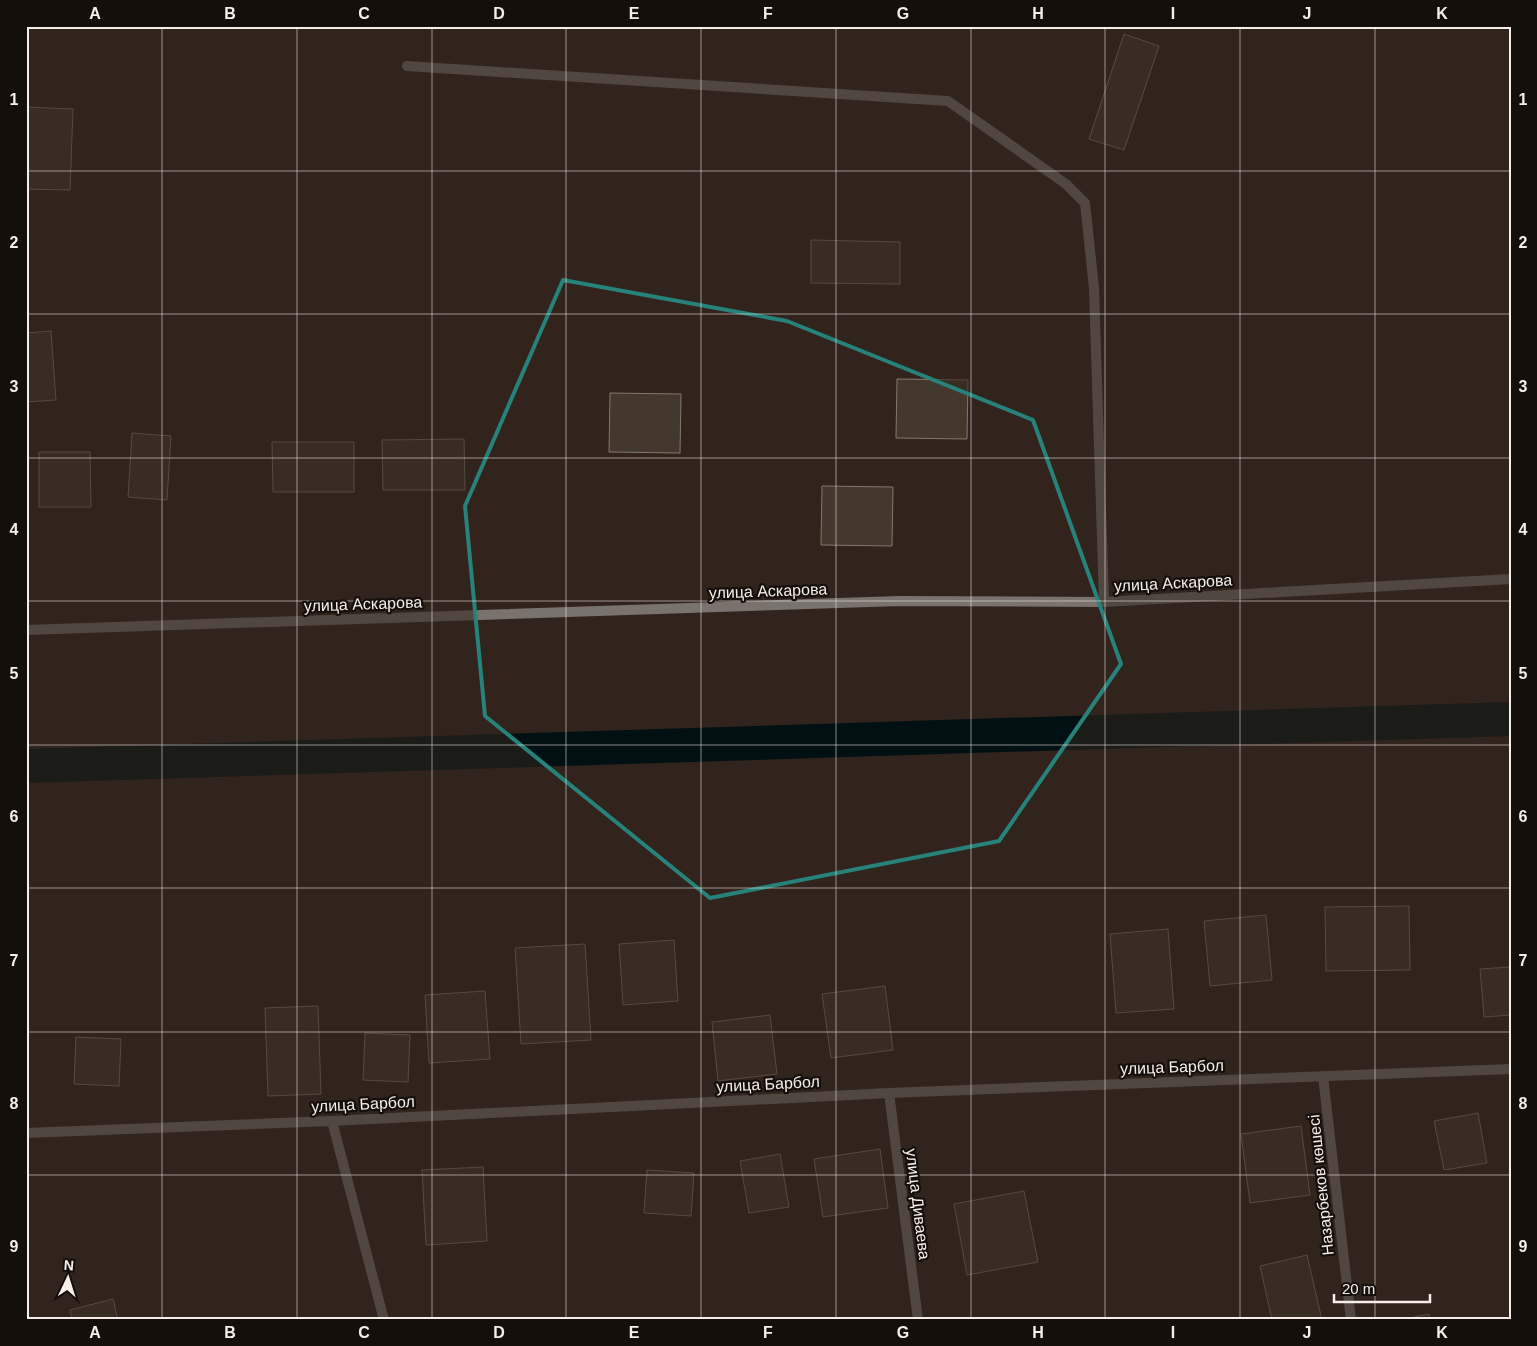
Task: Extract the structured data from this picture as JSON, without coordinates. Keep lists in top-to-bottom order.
{
  "streets": {
    "street": [
      "улица Аскарова",
      "улица Барбол",
      "Назарбеков көшесі",
      "улица Диваева"
    ]
  },
  "crossings": [
    ["улица Барбол", "Назарбеков көшесі"],
    ["улица Барбол", "улица Диваева"]
  ],
  "scale_bar": "20 m",
  "north": "top",
  "grid": {
    "columns": [
      "A",
      "B",
      "C",
      "D",
      "E",
      "F",
      "G",
      "H",
      "I",
      "J",
      "K"
    ],
    "rows": [
      "1",
      "2",
      "3",
      "4",
      "5",
      "6",
      "7",
      "8",
      "9"
    ]
  }
}
